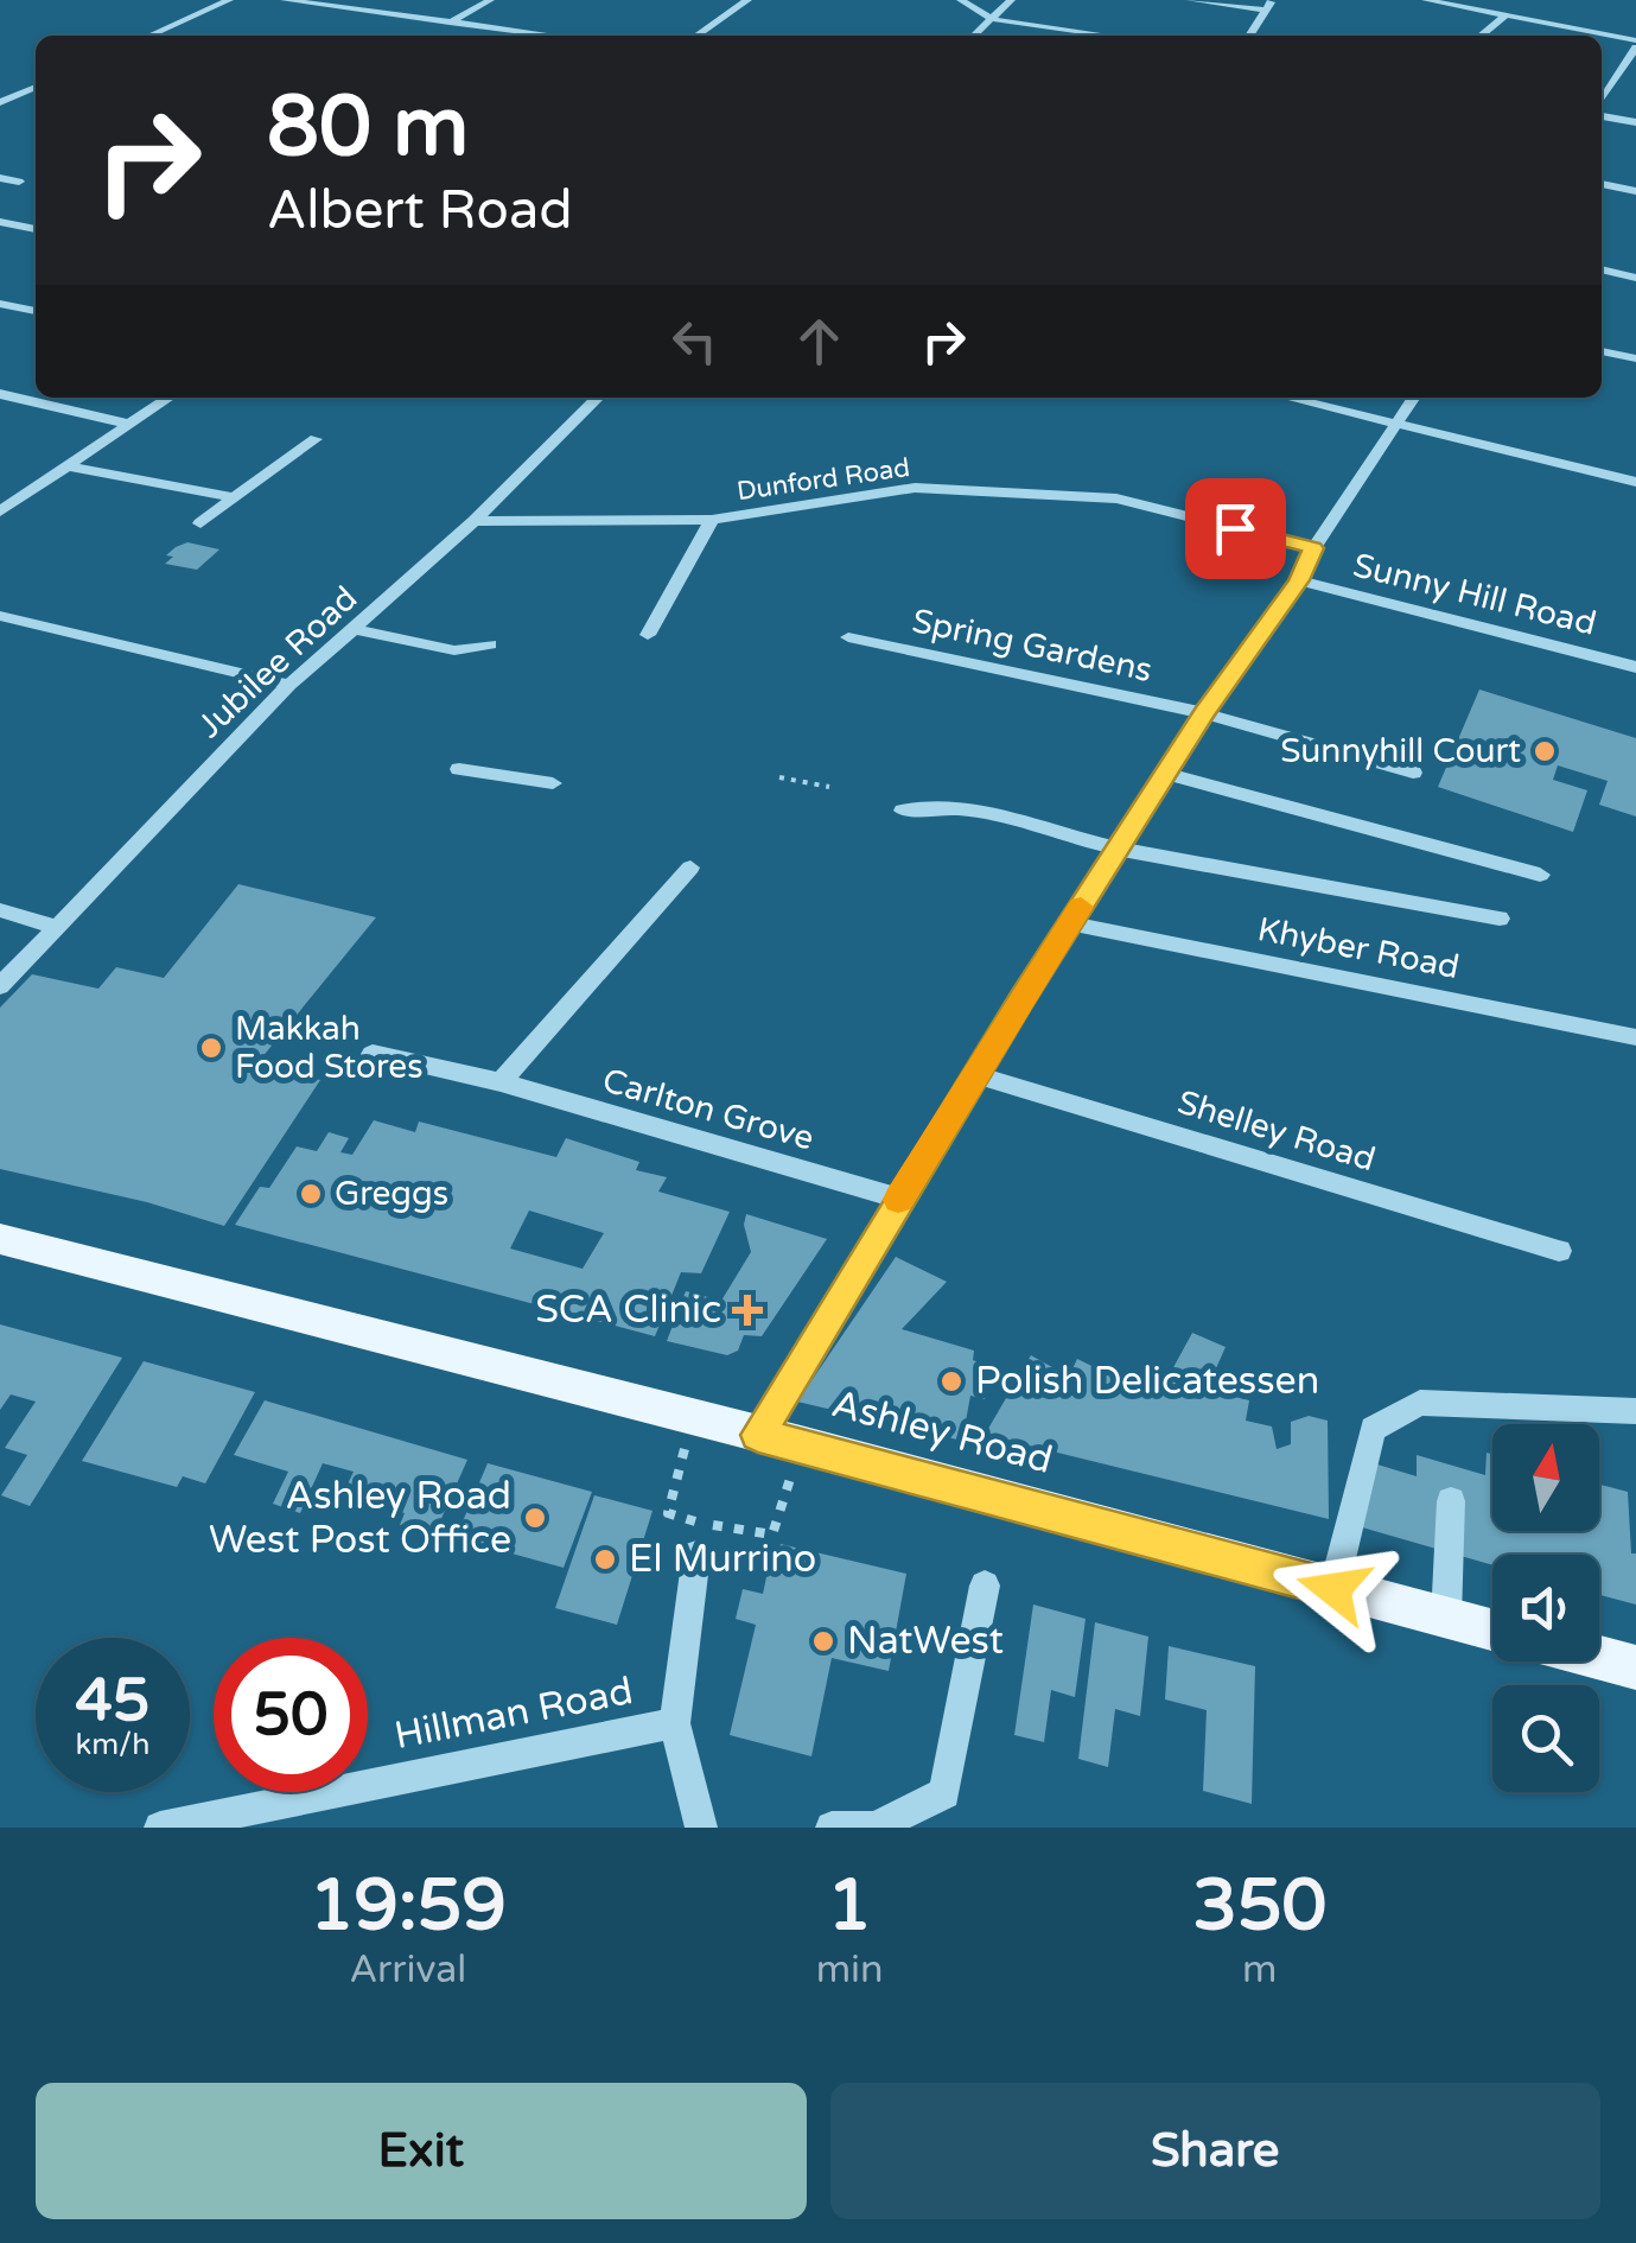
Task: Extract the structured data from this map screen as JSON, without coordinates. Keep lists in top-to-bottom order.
{
  "streets": {
    "main road": ["Ashley Road"],
    "street": [
      "Dunford Road",
      "Sunny Hill Road",
      "Spring Gardens",
      "Jubilee Road",
      "Khyber Road",
      "Carlton Grove",
      "Shelley Road",
      "Hillman Road"
    ]
  },
  "crossings": [
    ["Dunford Road", "Jubilee Road"]
  ],
  "places": {
    "other": [
      "Sunnyhill Court",
      "Makkah Food Stores",
      "Greggs",
      "Polish Delicatessen",
      "Ashley Road West Post Office",
      "El Murrino",
      "NatWest"
    ],
    "health": ["SCA Clinic"]
  },
  "north": "top",
  "page": {
    "turn": ["80 m", "Albert Road"],
    "speed": "45 km/h",
    "limit": "50",
    "eta": [
      "19:59",
      "Arrival",
      "1",
      "min",
      "350",
      "m"
    ],
    "buttons": ["Exit", "Share"]
  }
}
